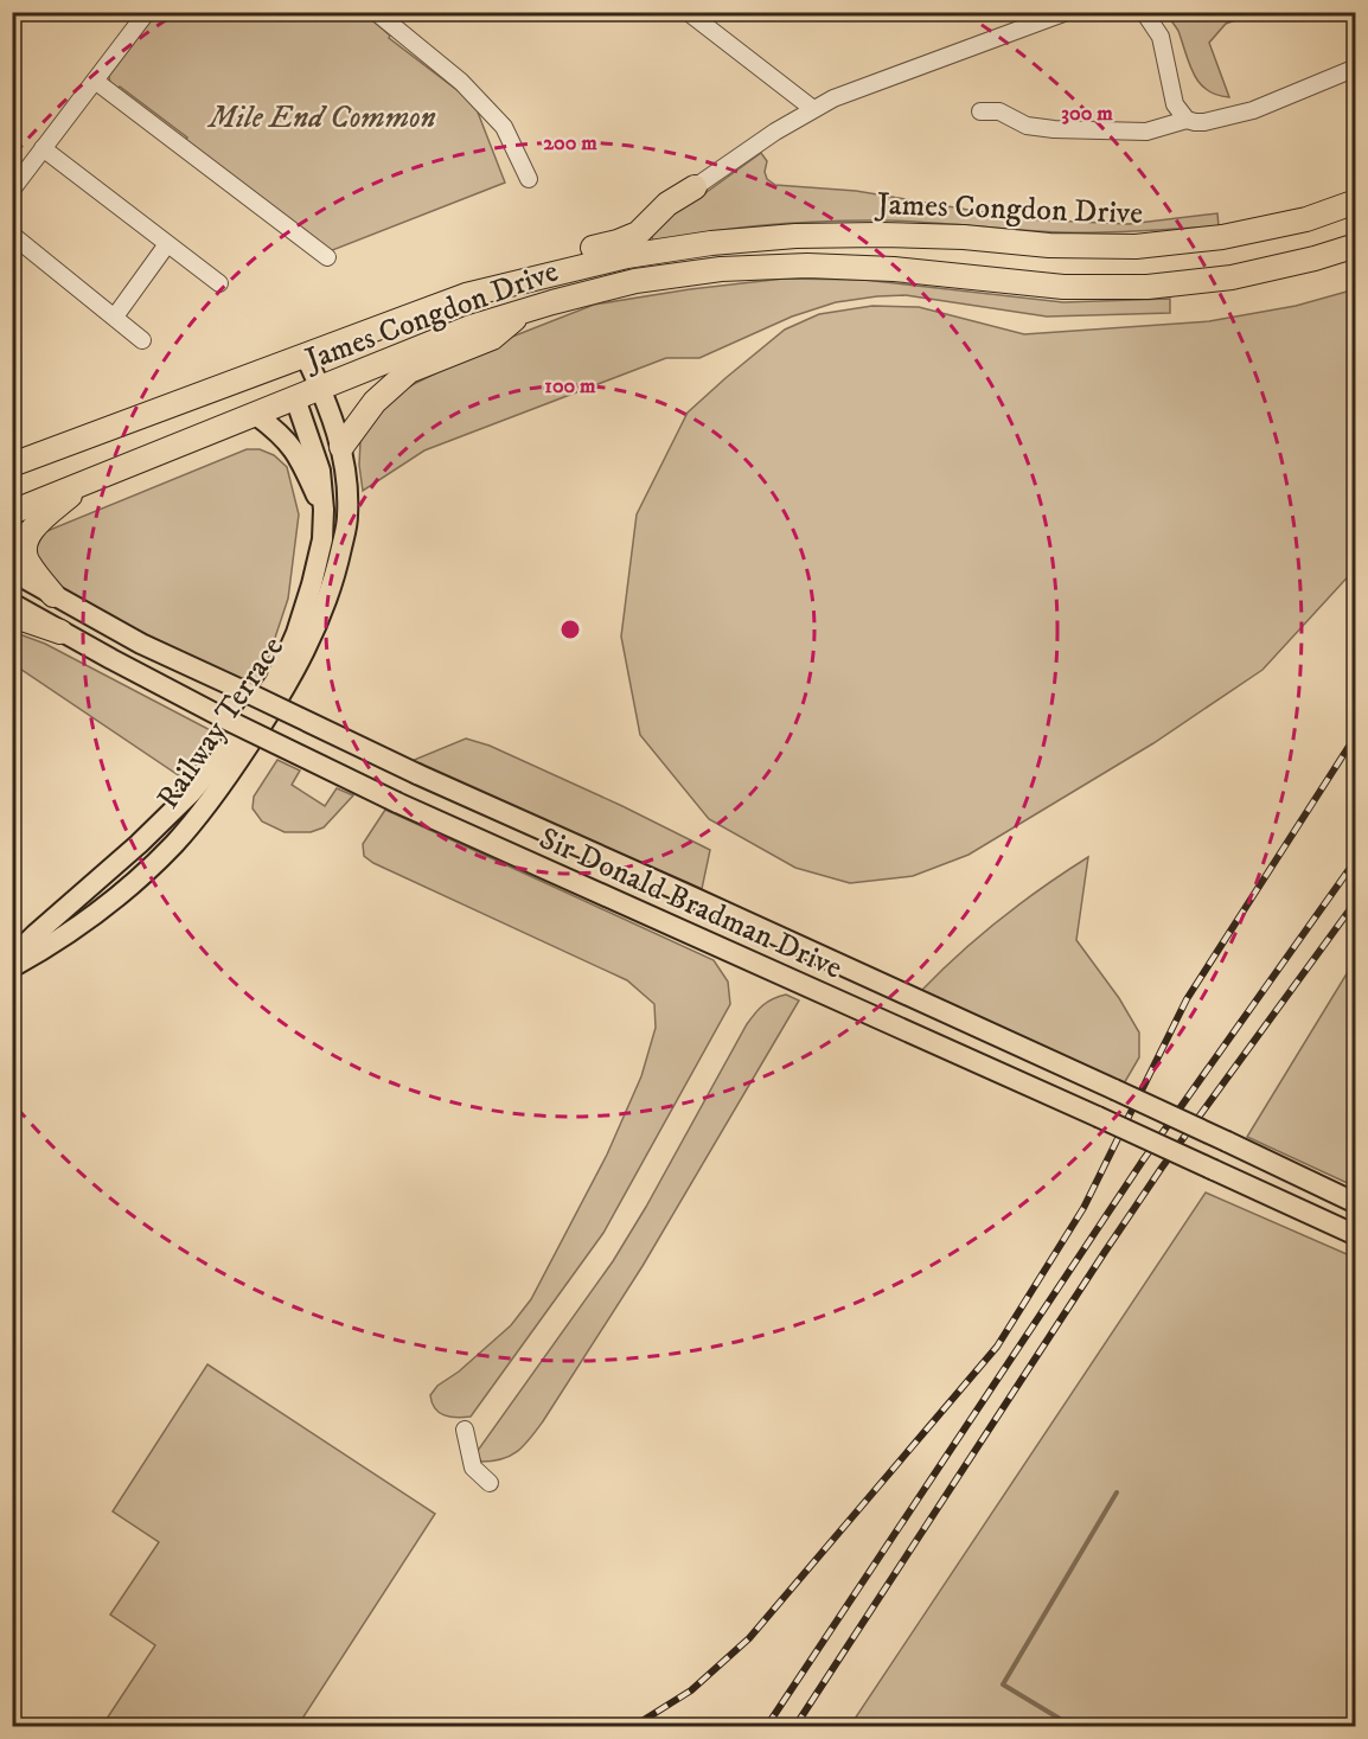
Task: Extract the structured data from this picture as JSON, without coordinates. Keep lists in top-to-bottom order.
{
  "streets": {
    "highway": ["James Congdon Drive"],
    "main road": ["Railway Terrace", "Sir Donald Bradman Drive"]
  },
  "crossings": [
    ["James Congdon Drive", "Railway Terrace"]
  ],
  "parks": ["Mile End Common"],
  "rings": ["300 m", "200 m", "100 m"]
}
